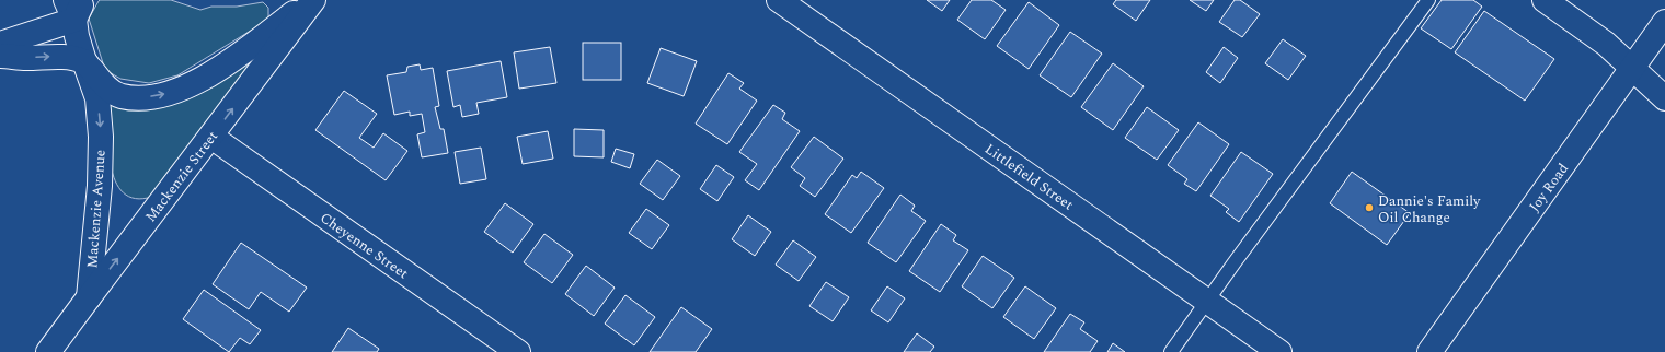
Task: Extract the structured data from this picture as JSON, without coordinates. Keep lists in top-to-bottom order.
{
  "streets": {
    "street": [
      "Mackenzie Street",
      "Littlefield Street",
      "Joy Road",
      "Mackenzie Avenue",
      "Cheyenne Street"
    ]
  },
  "crossings": [
    ["Mackenzie Street", "Mackenzie Avenue"],
    ["Mackenzie Street", "Cheyenne Street"]
  ],
  "one_way": ["Mackenzie Street", "Mackenzie Avenue"],
  "places": ["Dannie's Family Oil Change"]
}
